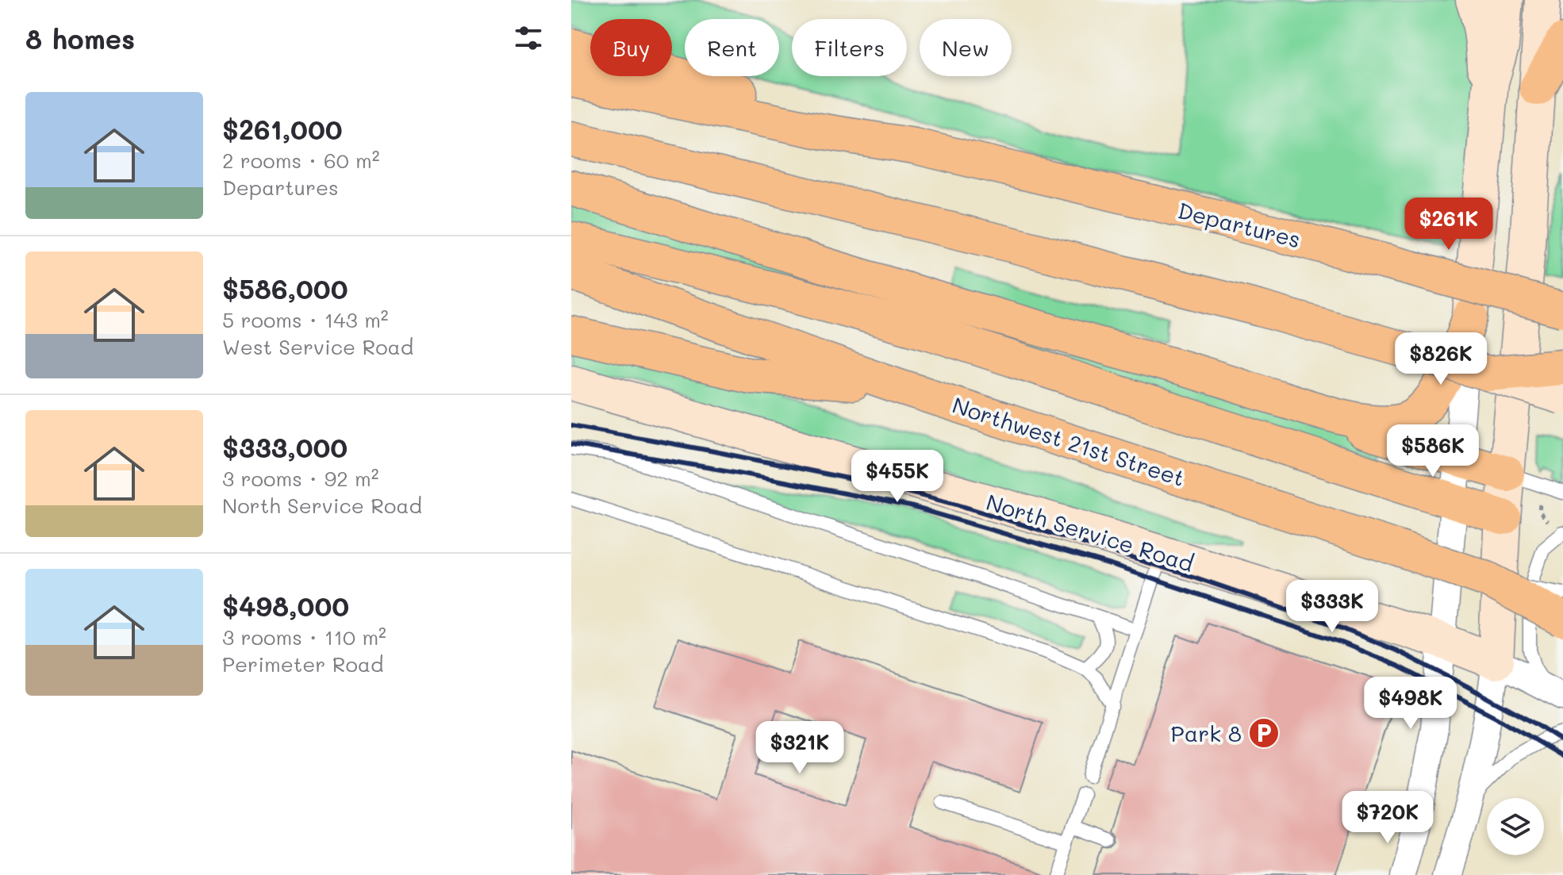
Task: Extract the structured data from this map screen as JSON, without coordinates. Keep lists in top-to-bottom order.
{
  "streets": {
    "main road": ["Departures", "Northwest 21st Street"],
    "street": ["North Service Road"]
  },
  "places": {
    "parking": ["Park 8"]
  },
  "page": {
    "heading": "8 homes",
    "chip": [
      "Buy",
      "Rent",
      "Filters",
      "New"
    ],
    "list": [
      {
        "name": "$261,000",
        "note": "2 rooms · 60 m² · Departures"
      },
      {
        "name": "$586,000",
        "note": "5 rooms · 143 m² · West Service Road"
      },
      {
        "name": "$333,000",
        "note": "3 rooms · 92 m² · North Service Road"
      },
      {
        "name": "$498,000",
        "note": "3 rooms · 110 m² · Perimeter Road"
      }
    ],
    "price": [
      "$261K",
      "$826K",
      "$586K",
      "$455K",
      "$333K",
      "$498K",
      "$321K",
      "$720K"
    ]
  }
}
